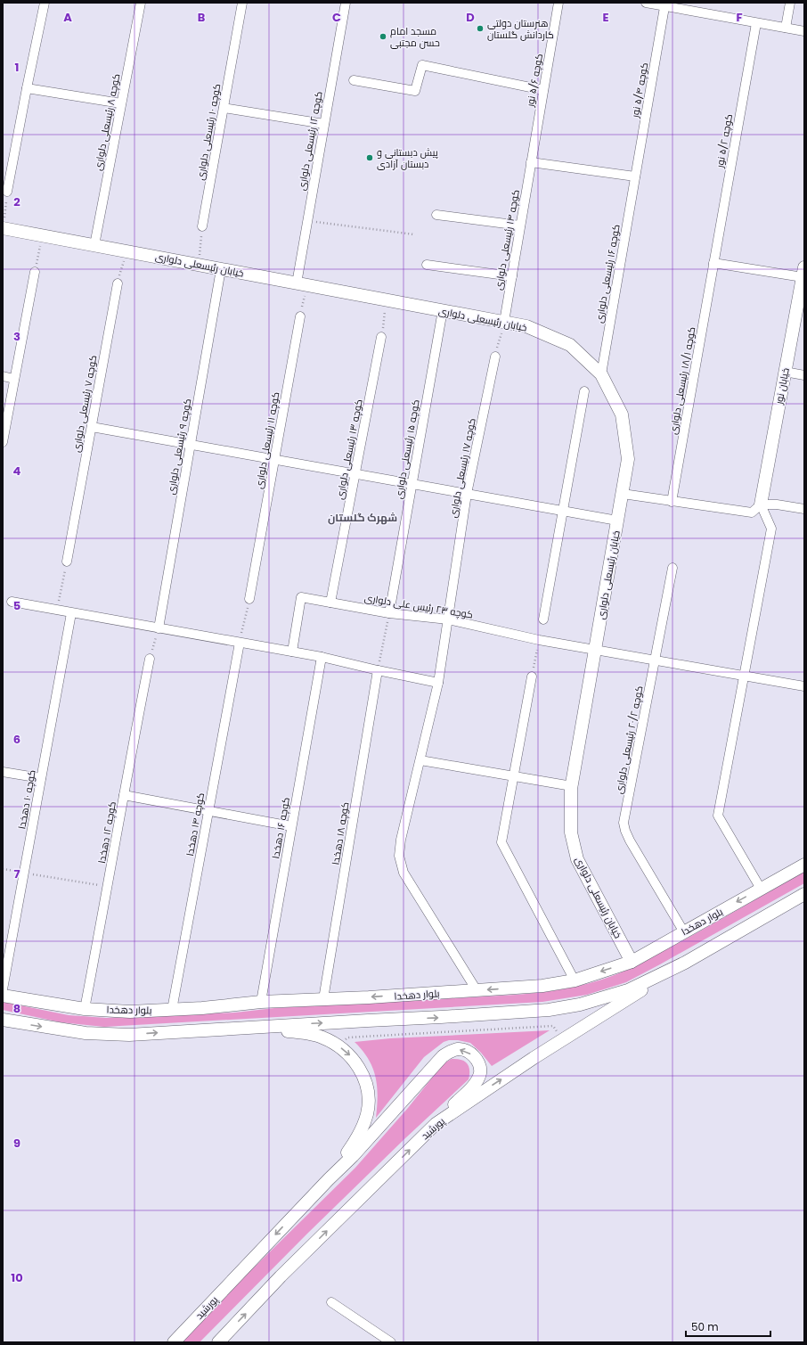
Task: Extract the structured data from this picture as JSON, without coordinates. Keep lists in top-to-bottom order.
{
  "streets": {
    "main road": [
      "خیابان رئیسعلی دلواری",
      "خیابان نور",
      "بلوار دهخدا",
      "پورشید"
    ],
    "street": [
      "کوچه ۵/۶ نور",
      "کوچه ۵/۴ نور",
      "کوچه ۸ رئیسعلی دلواری",
      "کوچه ۱۰ رئیسعلی دلواری",
      "کوچه ۱۲ رئیسعلی دلواری",
      "کوچه ۵/۲ نور",
      "کوچه ۱۴ رئیسعلی دلواری",
      "کوچه ۱۶ رئیسعلی دلواری",
      "کوچه ۱۸/۱ رئیسعلی دلواری",
      "کوچه ۷ رئیسعلی دلواری",
      "کوچه ۱۱ رئیسعلی دلواری",
      "کوچه ۹ رئیسعلی دلواری",
      "کوچه ۱۳ رئیسعلی دلواری",
      "کوچه ۱۵ رئیسعلی دلواری",
      "کوچه ۱۷ رئیسعلی دلواری",
      "کوچه ۲۳ رئیس علی دلواری",
      "کوچه ۲۰/۲ رئیسعلی دلواری",
      "کوچه ۱۰ دهخدا",
      "کوچه ۱۴ دهخدا",
      "کوچه ۱۶ دهخدا",
      "کوچه ۱۲ دهخدا",
      "کوچه ۱۸ دهخدا"
    ]
  },
  "crossings": [
    ["کوچه ۵/۶ نور", "کوچه ۱۴ رئیسعلی دلواری"],
    ["کوچه ۵/۴ نور", "کوچه ۱۶ رئیسعلی دلواری"],
    ["کوچه ۸ رئیسعلی دلواری", "خیابان رئیسعلی دلواری"],
    ["کوچه ۱۲ رئیسعلی دلواری", "خیابان رئیسعلی دلواری"],
    ["کوچه ۵/۲ نور", "کوچه ۱۸/۱ رئیسعلی دلواری"],
    ["کوچه ۱۴ رئیسعلی دلواری", "خیابان رئیسعلی دلواری"],
    ["خیابان رئیسعلی دلواری", "کوچه ۱۶ رئیسعلی دلواری"],
    ["خیابان رئیسعلی دلواری", "کوچه ۹ رئیسعلی دلواری"],
    ["خیابان رئیسعلی دلواری", "کوچه ۱۵ رئیسعلی دلواری"],
    ["خیابان رئیسعلی دلواری", "کوچه ۲۳ رئیس علی دلواری"],
    ["خیابان رئیسعلی دلواری", "بلوار دهخدا"],
    ["کوچه ۱۳ رئیسعلی دلواری", "کوچه ۲۳ رئیس علی دلواری"],
    ["کوچه ۱۵ رئیسعلی دلواری", "کوچه ۲۳ رئیس علی دلواری"],
    ["کوچه ۱۷ رئیسعلی دلواری", "کوچه ۲۳ رئیس علی دلواری"],
    ["کوچه ۱۷ رئیسعلی دلواری", "بلوار دهخدا"],
    ["کوچه ۲۳ رئیس علی دلواری", "کوچه ۲۰/۲ رئیسعلی دلواری"],
    ["کوچه ۲۰/۲ رئیسعلی دلواری", "بلوار دهخدا"],
    ["کوچه ۱۴ دهخدا", "بلوار دهخدا"],
    ["کوچه ۱۶ دهخدا", "بلوار دهخدا"],
    ["کوچه ۱۲ دهخدا", "بلوار دهخدا"],
    ["کوچه ۱۸ دهخدا", "بلوار دهخدا"]
  ],
  "districts": ["شهرک گلستان"],
  "places": ["هنرستان دولتی کاردانش گلستان", "مسجد امام حسن مجتبی", "پیش دبستانی و دبستان آزادی"],
  "scale_bar": "50 m",
  "grid": {
    "columns": [
      "A",
      "B",
      "C",
      "D",
      "E",
      "F"
    ],
    "rows": [
      "1",
      "2",
      "3",
      "4",
      "5",
      "6",
      "7",
      "8",
      "9",
      "10"
    ]
  }
}
